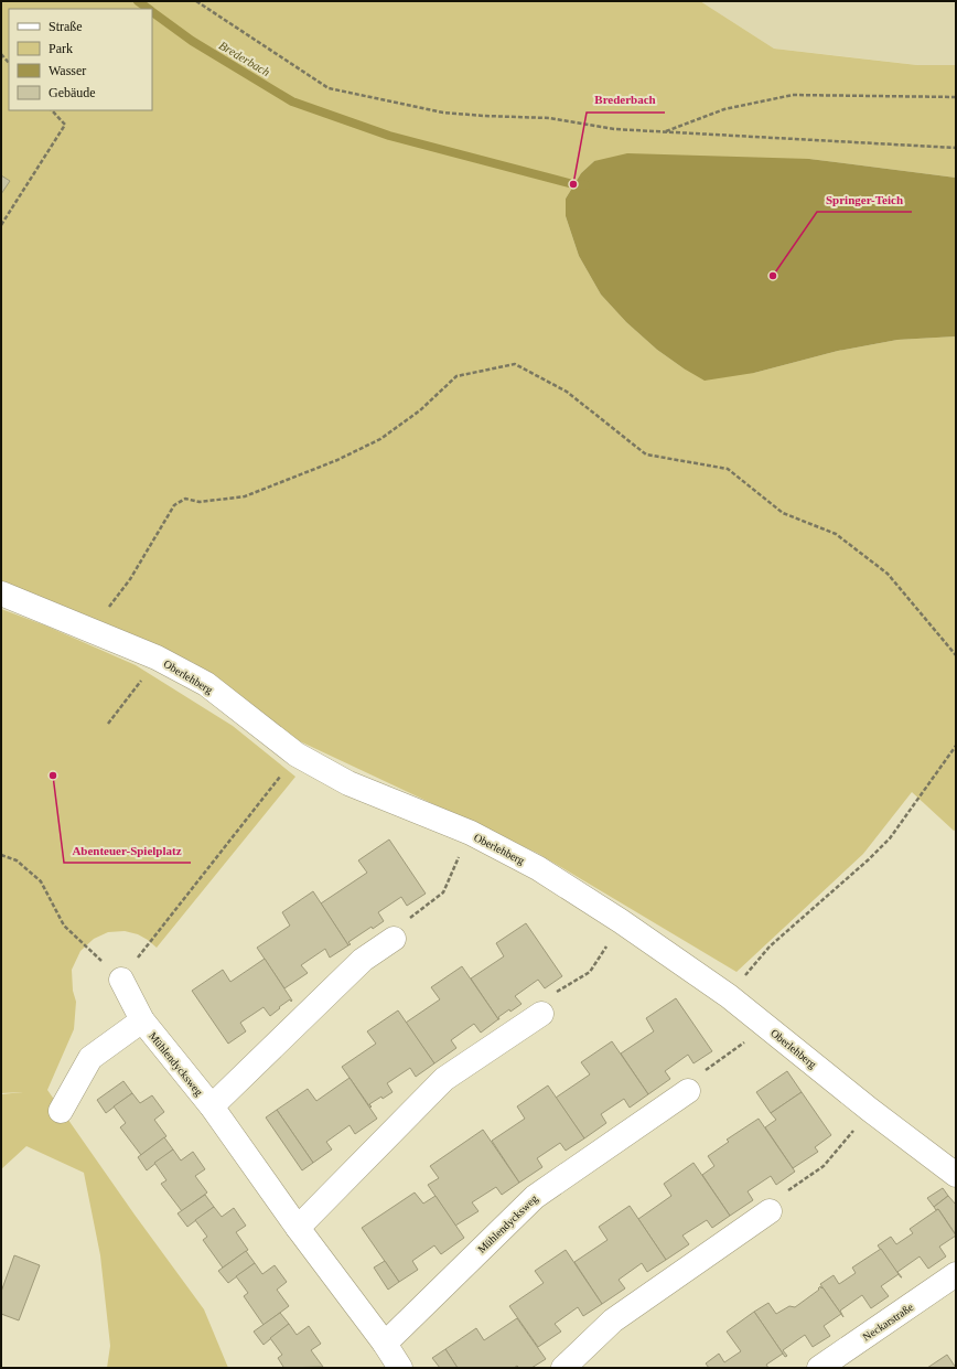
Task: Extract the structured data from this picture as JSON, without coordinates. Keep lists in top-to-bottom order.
{
  "streets": {
    "street": ["Oberlehberg", "Mühlendycksweg", "Neckarstraße"]
  },
  "water": ["Brederbach"],
  "places": ["Brederbach", "Springer-Teich", "Abenteuer-Spielplatz"],
  "legend": [
    "Straße",
    "Park",
    "Wasser",
    "Gebäude"
  ]
}
